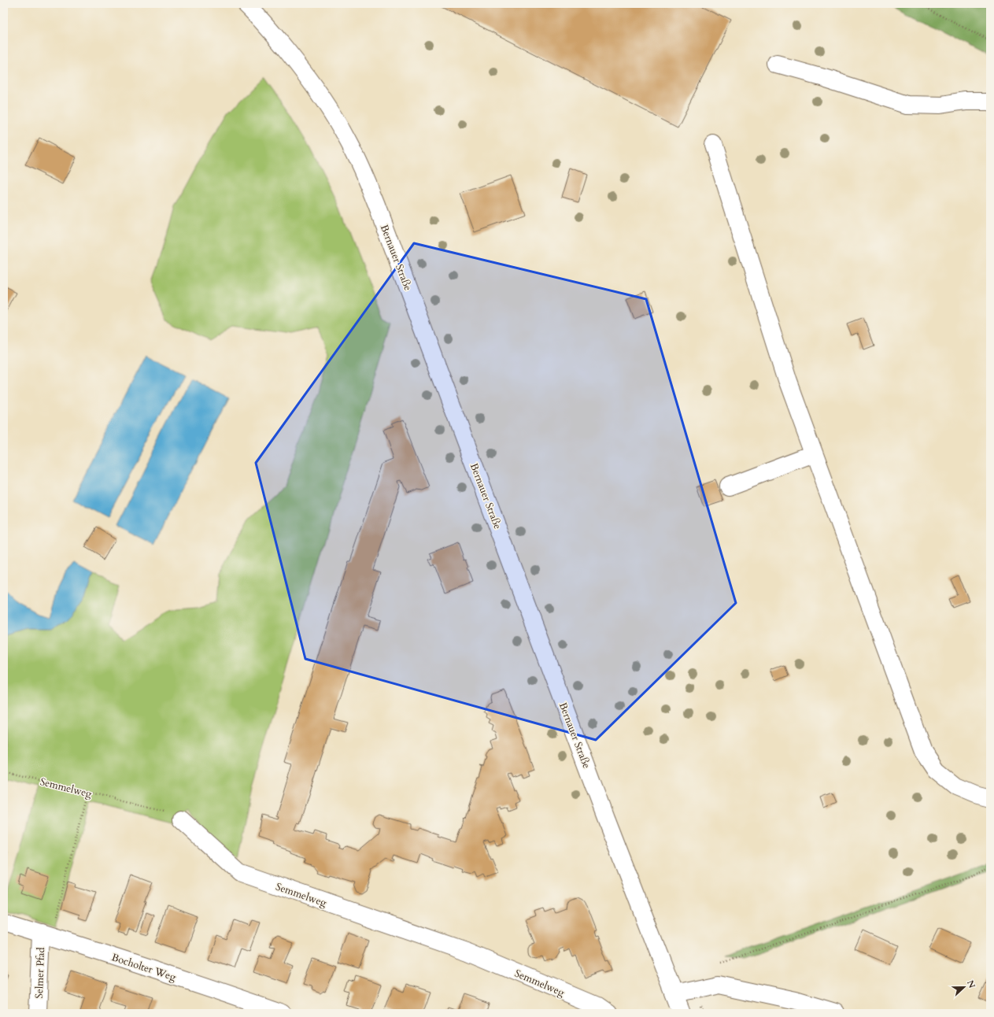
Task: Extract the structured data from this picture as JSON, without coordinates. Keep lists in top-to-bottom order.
{
  "streets": {
    "main road": [
      "Bernauer Straße",
      "Semmelweg",
      "Bocholter Weg",
      "Selmer Pfad"
    ]
  },
  "crossings": [
    ["Bocholter Weg", "Selmer Pfad"]
  ],
  "north": "right"
}
